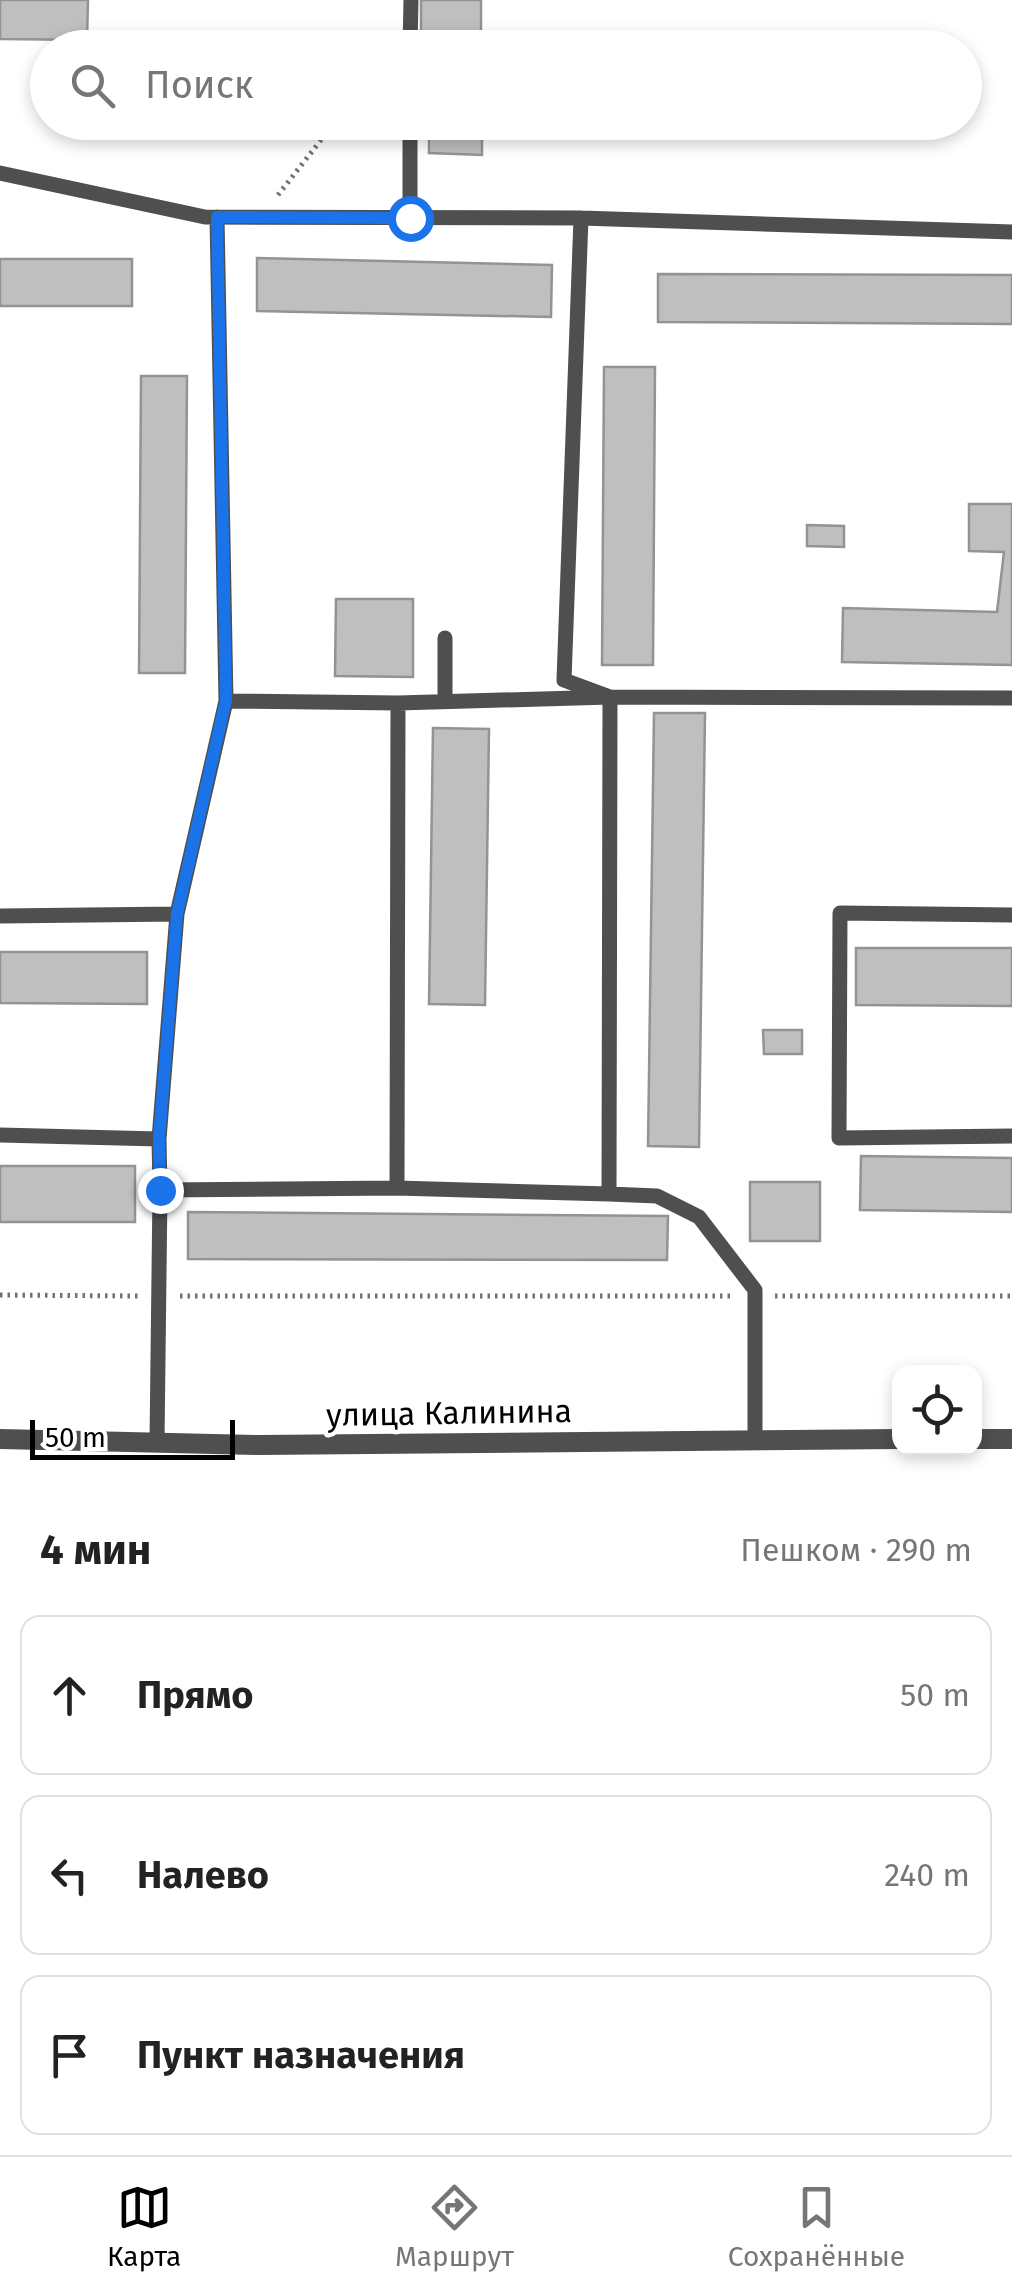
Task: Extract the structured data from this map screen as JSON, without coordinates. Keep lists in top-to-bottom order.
{
  "streets": {
    "street": ["улица Калинина"]
  },
  "scale_bar": "50 m",
  "page": {
    "search": "Поиск",
    "scale": "50 m",
    "heading": ["4 мин", "Пешком · 290 m"],
    "list": [
      ["Прямо", "50 m"],
      ["Налево", "240 m"],
      "Пункт назначения"
    ],
    "nav": ["Карта", "Маршрут", "Сохранённые"]
  }
}
